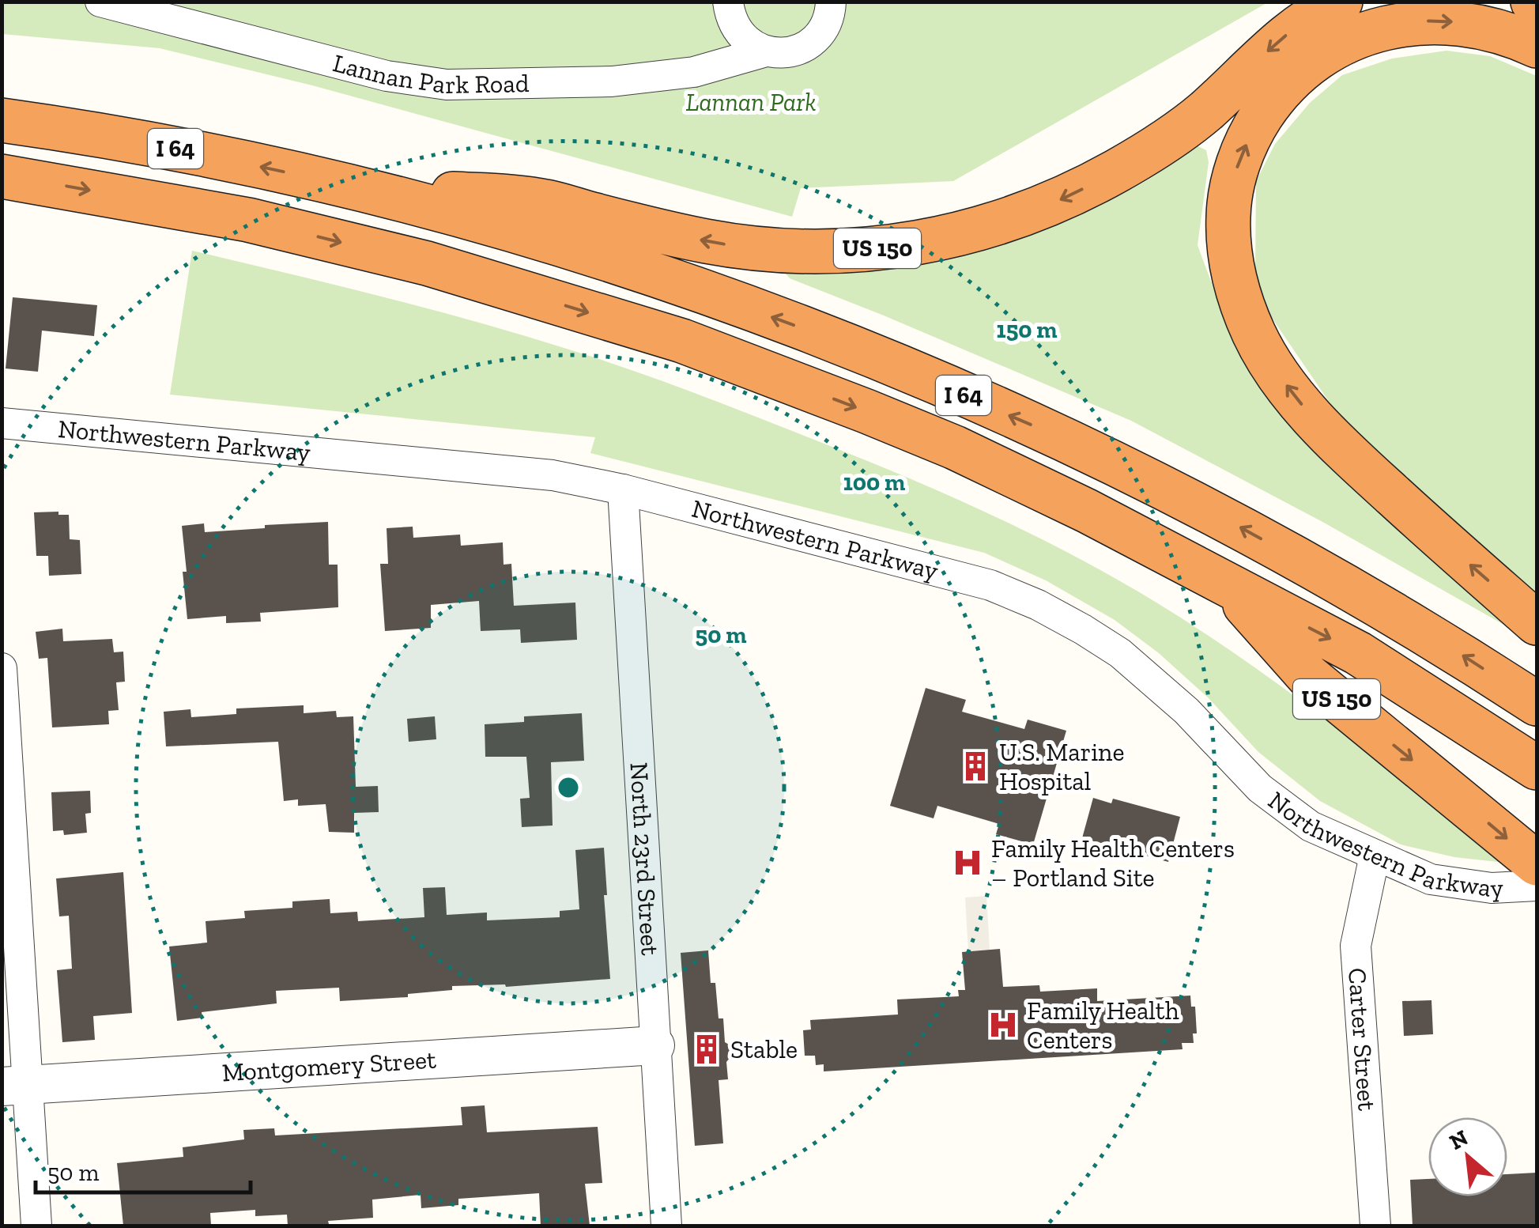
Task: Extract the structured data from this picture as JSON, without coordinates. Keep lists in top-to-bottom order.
{
  "streets": {
    "highway": ["I 64", "US 150"],
    "street": [
      "Lannan Park Road",
      "Northwestern Parkway",
      "North 23rd Street",
      "Carter Street",
      "Montgomery Street"
    ]
  },
  "crossings": [
    ["I 64", "US 150"],
    ["Northwestern Parkway", "North 23rd Street"],
    ["Northwestern Parkway", "Carter Street"],
    ["North 23rd Street", "Montgomery Street"]
  ],
  "parks": ["Lannan Park"],
  "places": {
    "building": ["U.S. Marine Hospital", "Stable"],
    "hospital": ["Family Health Centers – Portland Site", "Family Health Centers"]
  },
  "scale_bar": "50 m",
  "north": "top left",
  "rings": ["150 m", "100 m", "50 m"]
}
